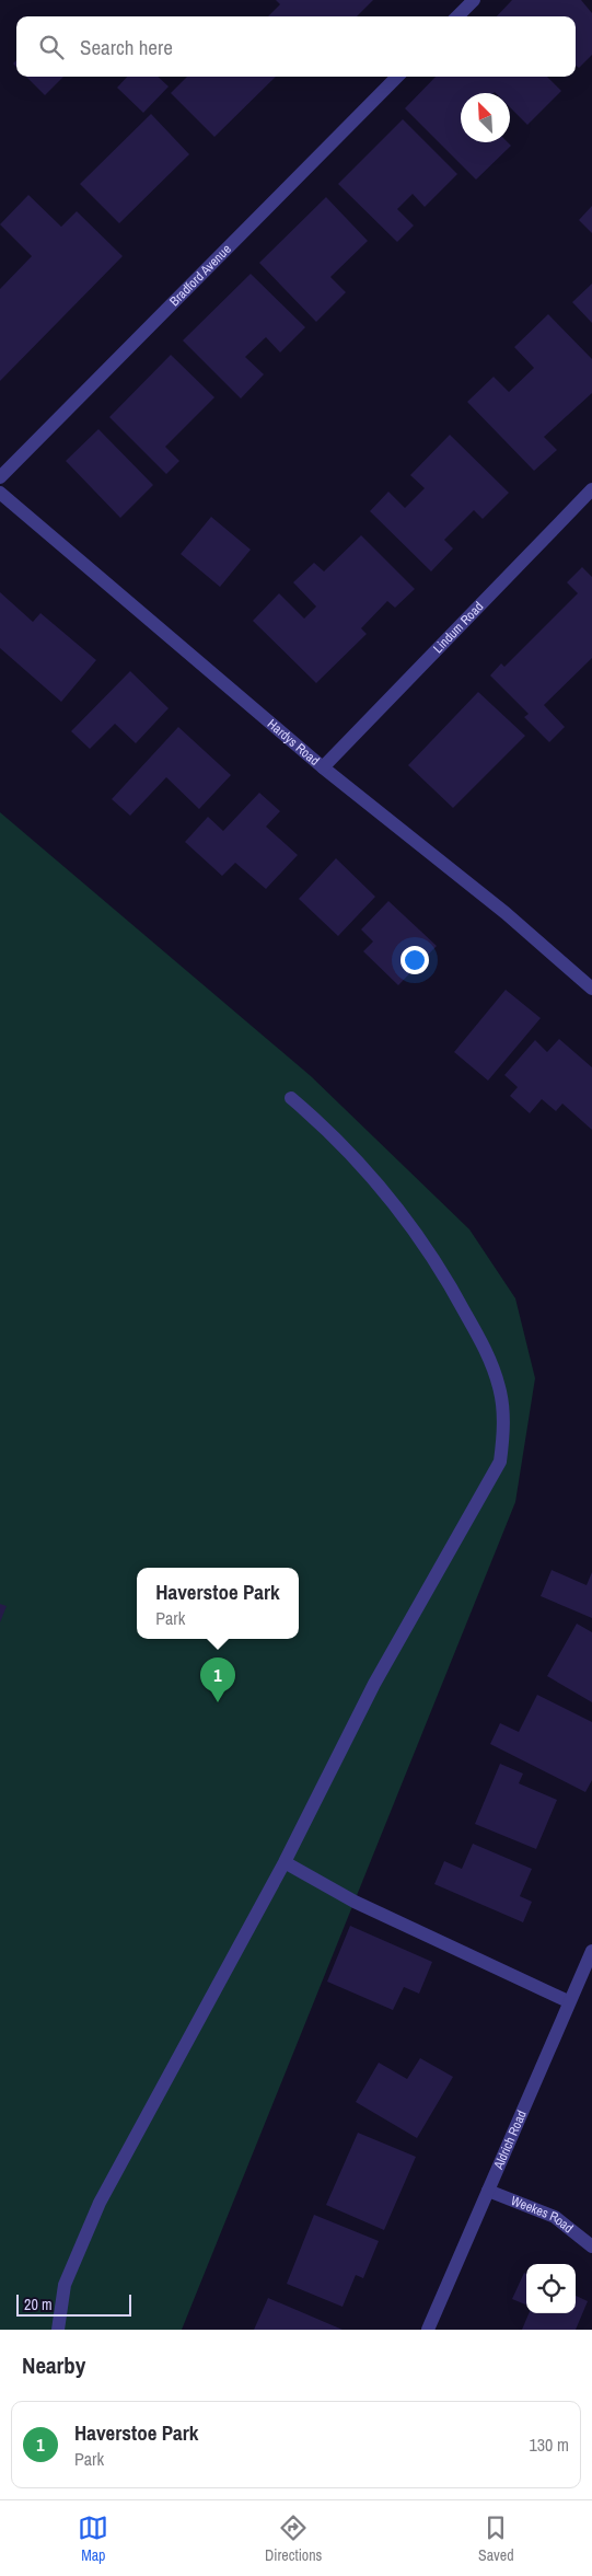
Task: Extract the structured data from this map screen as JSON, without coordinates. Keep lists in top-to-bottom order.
{
  "streets": {
    "street": [
      "Bradford Avenue",
      "Lindum Road",
      "Hardys Road",
      "Aldrich Road",
      "Weekes Road"
    ]
  },
  "crossings": [
    ["Lindum Road", "Hardys Road"],
    ["Aldrich Road", "Weekes Road"]
  ],
  "scale_bar": "20 m",
  "north": "top left",
  "page": {
    "search": "Search here",
    "popup": ["Haverstoe Park", "Park"],
    "pins": "1",
    "scale": "20 m",
    "heading": "Nearby",
    "list": [
      {
        "mark": "1",
        "name": "Haverstoe Park",
        "note": "Park",
        "value": "130 m"
      }
    ],
    "nav": ["Map", "Directions", "Saved"]
  }
}
